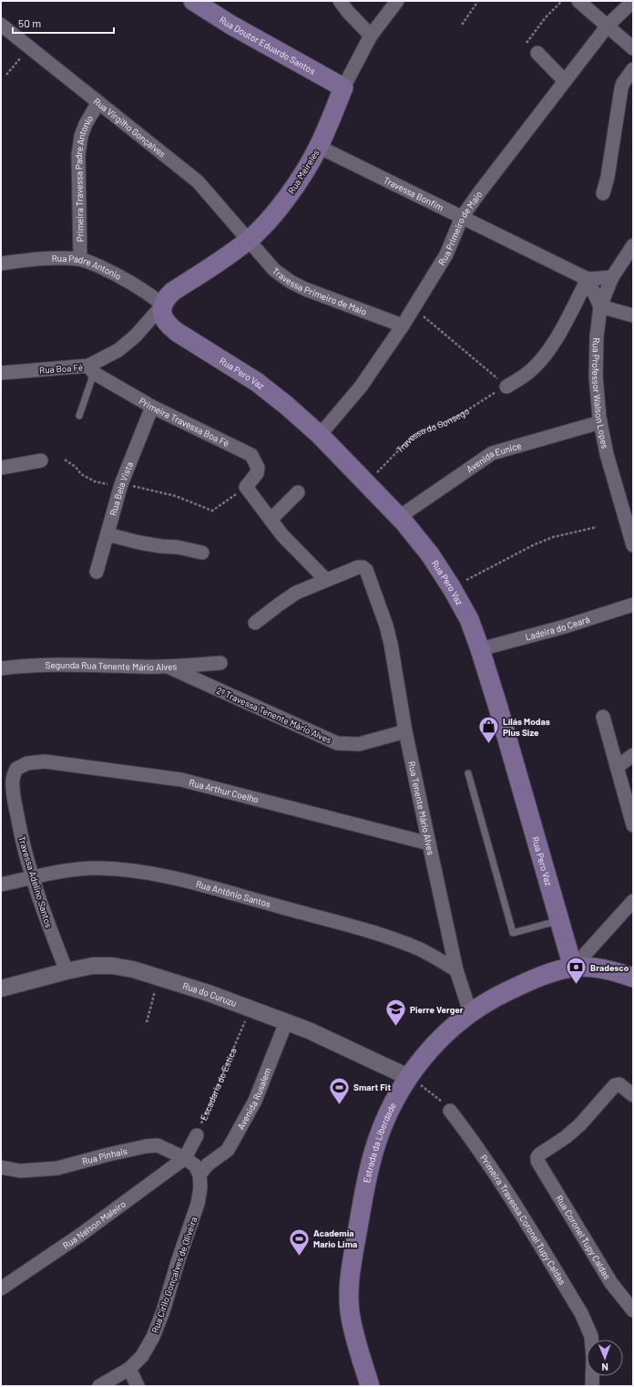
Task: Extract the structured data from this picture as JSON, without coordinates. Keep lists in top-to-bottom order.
{
  "streets": {
    "main road": [
      "Rua Doutor Eduardo Santos",
      "Rua Meireles",
      "Rua Pero Vaz",
      "Estrada da Liberdade"
    ],
    "street": [
      "Rua Virgilho Gonçalves",
      "Primeira Travessa Padre Antonio",
      "Travessa Bonfim",
      "Rua Primeiro de Maio",
      "Rua Padre Antonio",
      "Travessa Primeiro de Maio",
      "Rua Boa Fé",
      "Rua Professor Walson Lopes",
      "Primeira Travessa Boa Fé",
      "Avenida Eunice",
      "Rua Bela Vista",
      "Ladeira do Ceará",
      "Segunda Rua Tenente Mário Alves",
      "2ª Travessa Tenente Mário Alves",
      "Rua Arthur Coelho",
      "Rua Tenente Mário Alves",
      "Travessa Adelino Santos",
      "Rua Antônio Santos",
      "Rua do Curuzu",
      "Avenida Rusalem",
      "Rua Pinhais",
      "Primeira Travessa Coronel Tupy Caldas",
      "Rua Nelson Maleiro",
      "Rua Coronel Tupy Caldas",
      "Rua Cirilo Gonçalves de Oliveira"
    ],
    "path": ["Travessa do Sonsego", "Escadaria do Estica"]
  },
  "crossings": [
    ["Rua Doutor Eduardo Santos", "Rua Meireles"],
    ["Rua Virgilho Gonçalves", "Rua Meireles"],
    ["Rua Virgilho Gonçalves", "Primeira Travessa Padre Antonio"],
    ["Rua Virgilho Gonçalves", "Travessa Primeiro de Maio"],
    ["Rua Meireles", "Travessa Bonfim"],
    ["Rua Meireles", "Rua Padre Antonio"],
    ["Rua Meireles", "Travessa Primeiro de Maio"],
    ["Rua Meireles", "Rua Boa Fé"],
    ["Rua Meireles", "Rua Pero Vaz"],
    ["Primeira Travessa Padre Antonio", "Rua Padre Antonio"],
    ["Travessa Bonfim", "Rua Primeiro de Maio"],
    ["Rua Primeiro de Maio", "Travessa Primeiro de Maio"],
    ["Rua Primeiro de Maio", "Rua Pero Vaz"],
    ["Rua Padre Antonio", "Rua Boa Fé"],
    ["Rua Padre Antonio", "Rua Pero Vaz"],
    ["Rua Boa Fé", "Rua Pero Vaz"],
    ["Rua Boa Fé", "Primeira Travessa Boa Fé"],
    ["Rua Pero Vaz", "Travessa do Sonsego"],
    ["Rua Pero Vaz", "Avenida Eunice"],
    ["Rua Pero Vaz", "Ladeira do Ceará"],
    ["Rua Pero Vaz", "Estrada da Liberdade"],
    ["Rua Professor Walson Lopes", "Avenida Eunice"],
    ["Primeira Travessa Boa Fé", "Rua Bela Vista"],
    ["Segunda Rua Tenente Mário Alves", "2ª Travessa Tenente Mário Alves"],
    ["2ª Travessa Tenente Mário Alves", "Rua Tenente Mário Alves"],
    ["Rua Arthur Coelho", "Rua Tenente Mário Alves"],
    ["Rua Arthur Coelho", "Travessa Adelino Santos"],
    ["Rua Tenente Mário Alves", "Rua Antônio Santos"],
    ["Rua Tenente Mário Alves", "Estrada da Liberdade"],
    ["Travessa Adelino Santos", "Rua Antônio Santos"],
    ["Travessa Adelino Santos", "Rua do Curuzu"],
    ["Rua do Curuzu", "Escadaria do Estica"],
    ["Rua do Curuzu", "Avenida Rusalem"],
    ["Rua do Curuzu", "Estrada da Liberdade"],
    ["Avenida Rusalem", "Rua Pinhais"],
    ["Avenida Rusalem", "Rua Cirilo Gonçalves de Oliveira"],
    ["Rua Pinhais", "Rua Nelson Maleiro"],
    ["Rua Pinhais", "Rua Cirilo Gonçalves de Oliveira"]
  ],
  "places": {
    "shop": ["Lilás Modas Plus Size"],
    "bank": ["Bradesco"],
    "school or university": ["Pierre Verger"],
    "sports": ["Smart Fit", "Academia Mario Lima"]
  },
  "scale_bar": "50 m",
  "north": "bottom"
}
